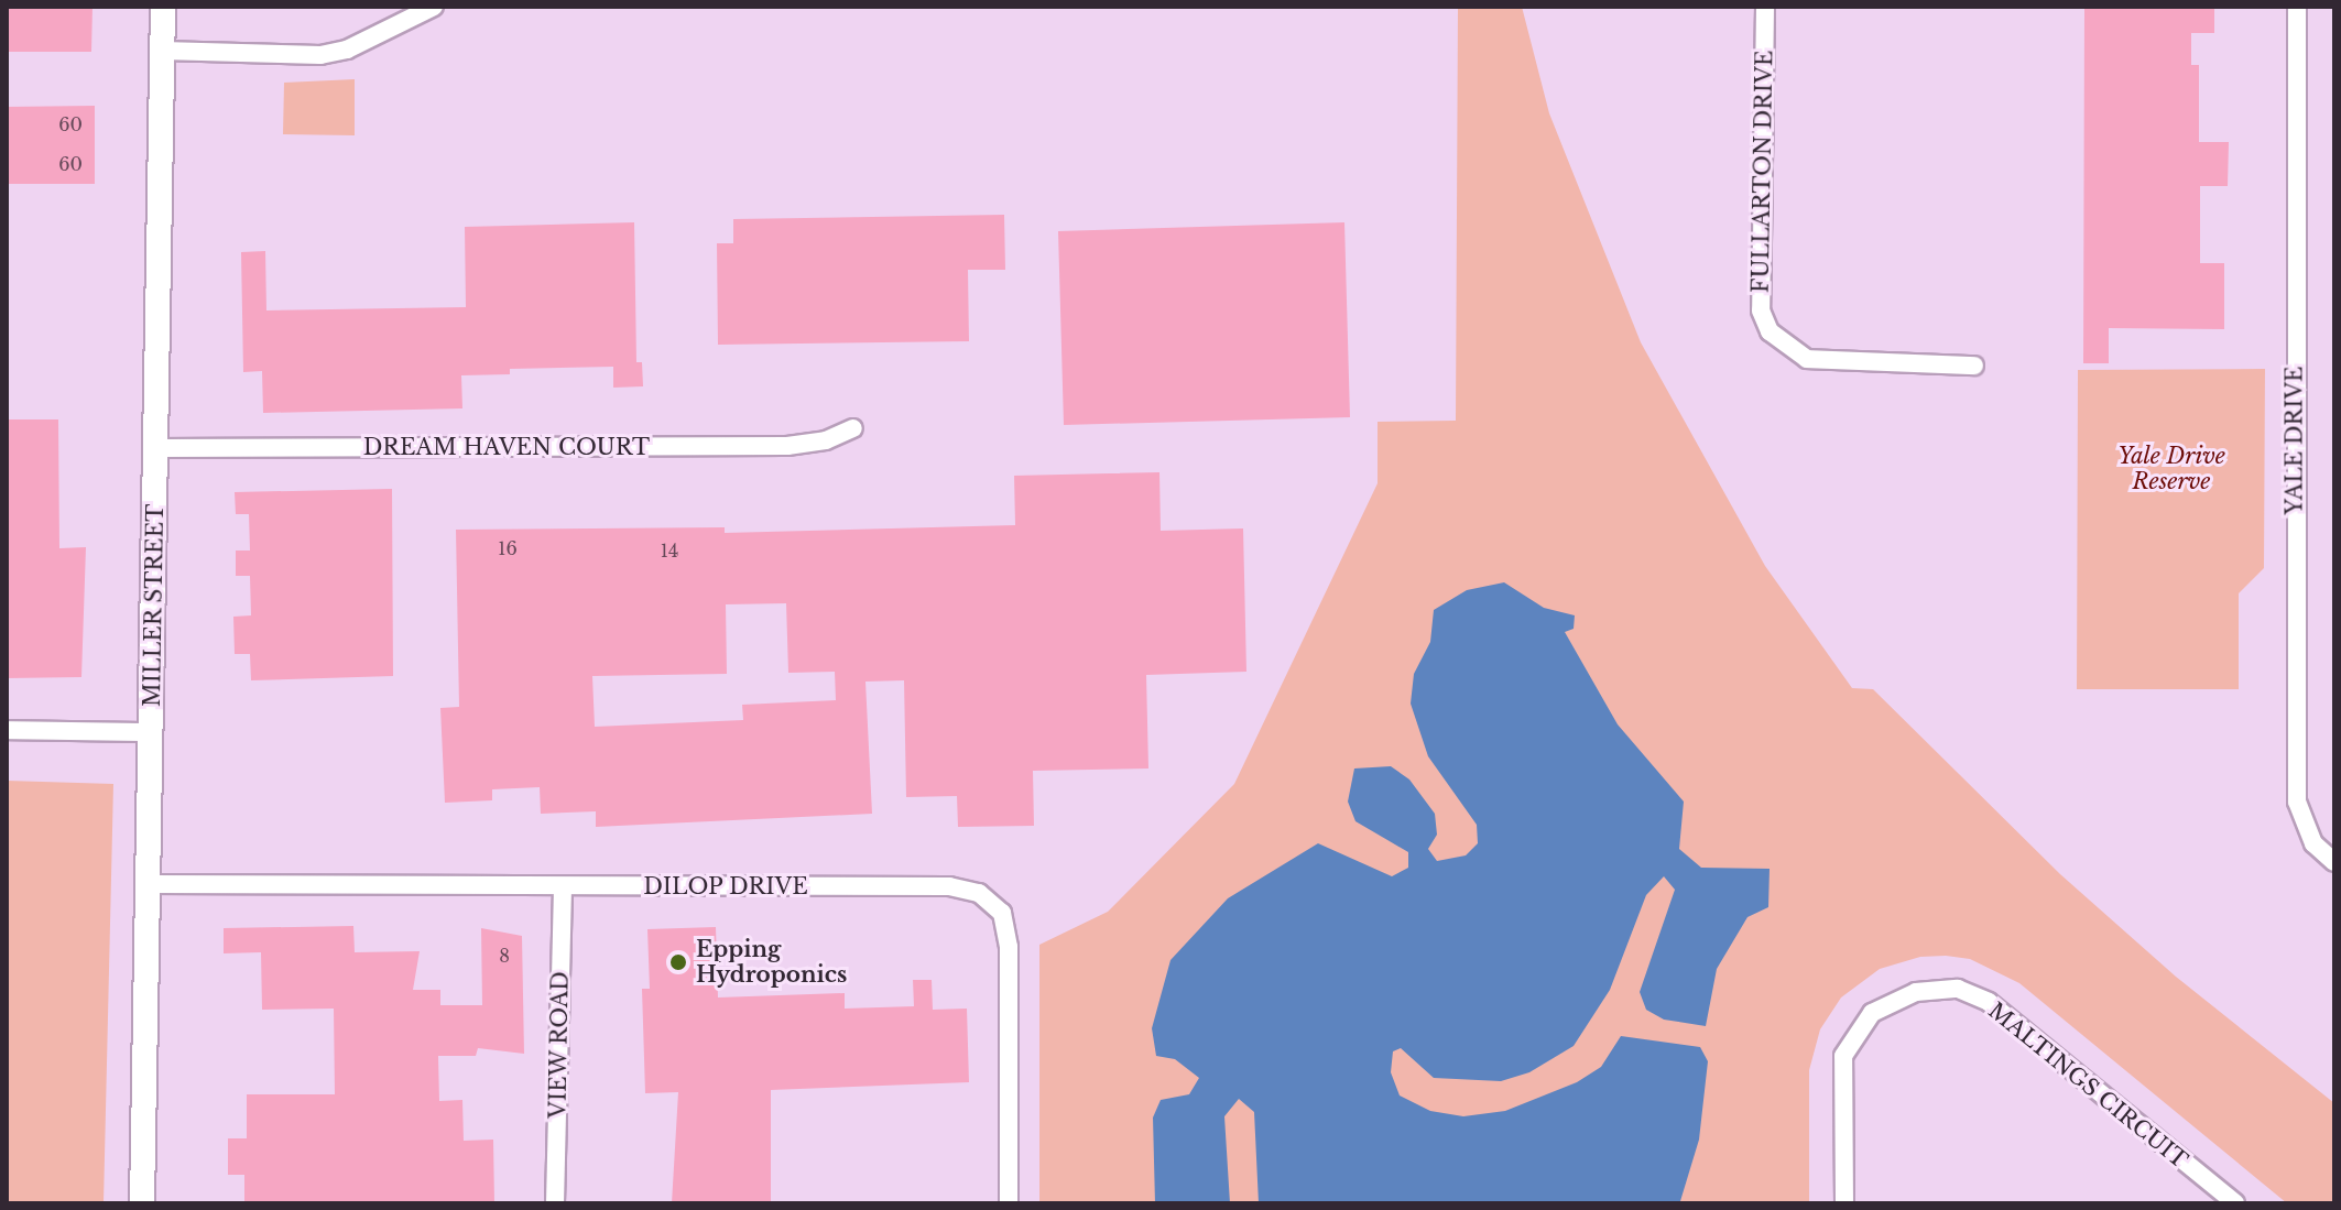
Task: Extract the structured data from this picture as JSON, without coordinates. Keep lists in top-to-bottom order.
{
  "streets": {
    "street": [
      "FULLARTON DRIVE",
      "YALE DRIVE",
      "DREAM HAVEN COURT",
      "MILLER STREET",
      "DILOP DRIVE",
      "VIEW ROAD",
      "MALTINGS CIRCUIT"
    ]
  },
  "crossings": [
    ["DREAM HAVEN COURT", "MILLER STREET"],
    ["MILLER STREET", "DILOP DRIVE"],
    ["DILOP DRIVE", "VIEW ROAD"]
  ],
  "parks": ["Yale Drive Reserve"],
  "places": ["Epping Hydroponics"],
  "house_numbers": [
    "60",
    "60",
    "16",
    "14",
    "8"
  ]
}
